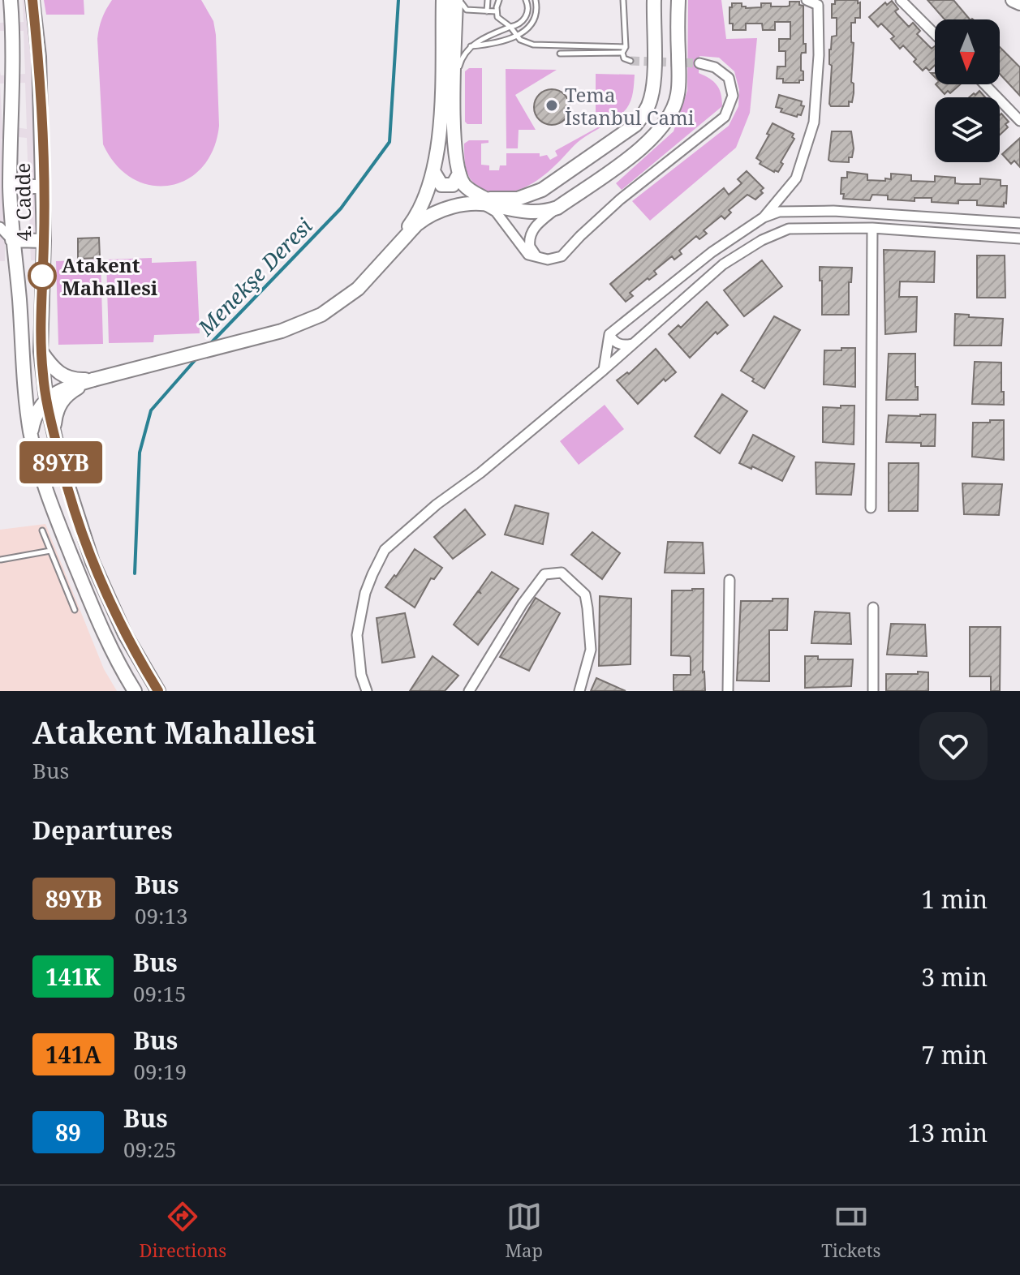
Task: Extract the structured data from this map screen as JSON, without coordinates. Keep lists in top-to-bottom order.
{
  "streets": {
    "street": ["4. Cadde"]
  },
  "water": ["Menekşe Deresi"],
  "places": ["Tema İstanbul Cami", "Atakent Mahallesi"],
  "lines": ["bus line 89YB"],
  "north": "bottom",
  "page": {
    "on_map": "89YB",
    "heading": [
      ["Atakent Mahallesi", "Bus"],
      "Departures"
    ],
    "list": [
      {
        "mark": "89YB",
        "name": "Bus",
        "note": "09:13",
        "value": "1 min"
      },
      {
        "mark": "141K",
        "name": "Bus",
        "note": "09:15",
        "value": "3 min"
      },
      {
        "mark": "141A",
        "name": "Bus",
        "note": "09:19",
        "value": "7 min"
      },
      {
        "mark": "89",
        "name": "Bus",
        "note": "09:25",
        "value": "13 min"
      }
    ],
    "tabs": ["Directions", "Map", "Tickets"]
  }
}
